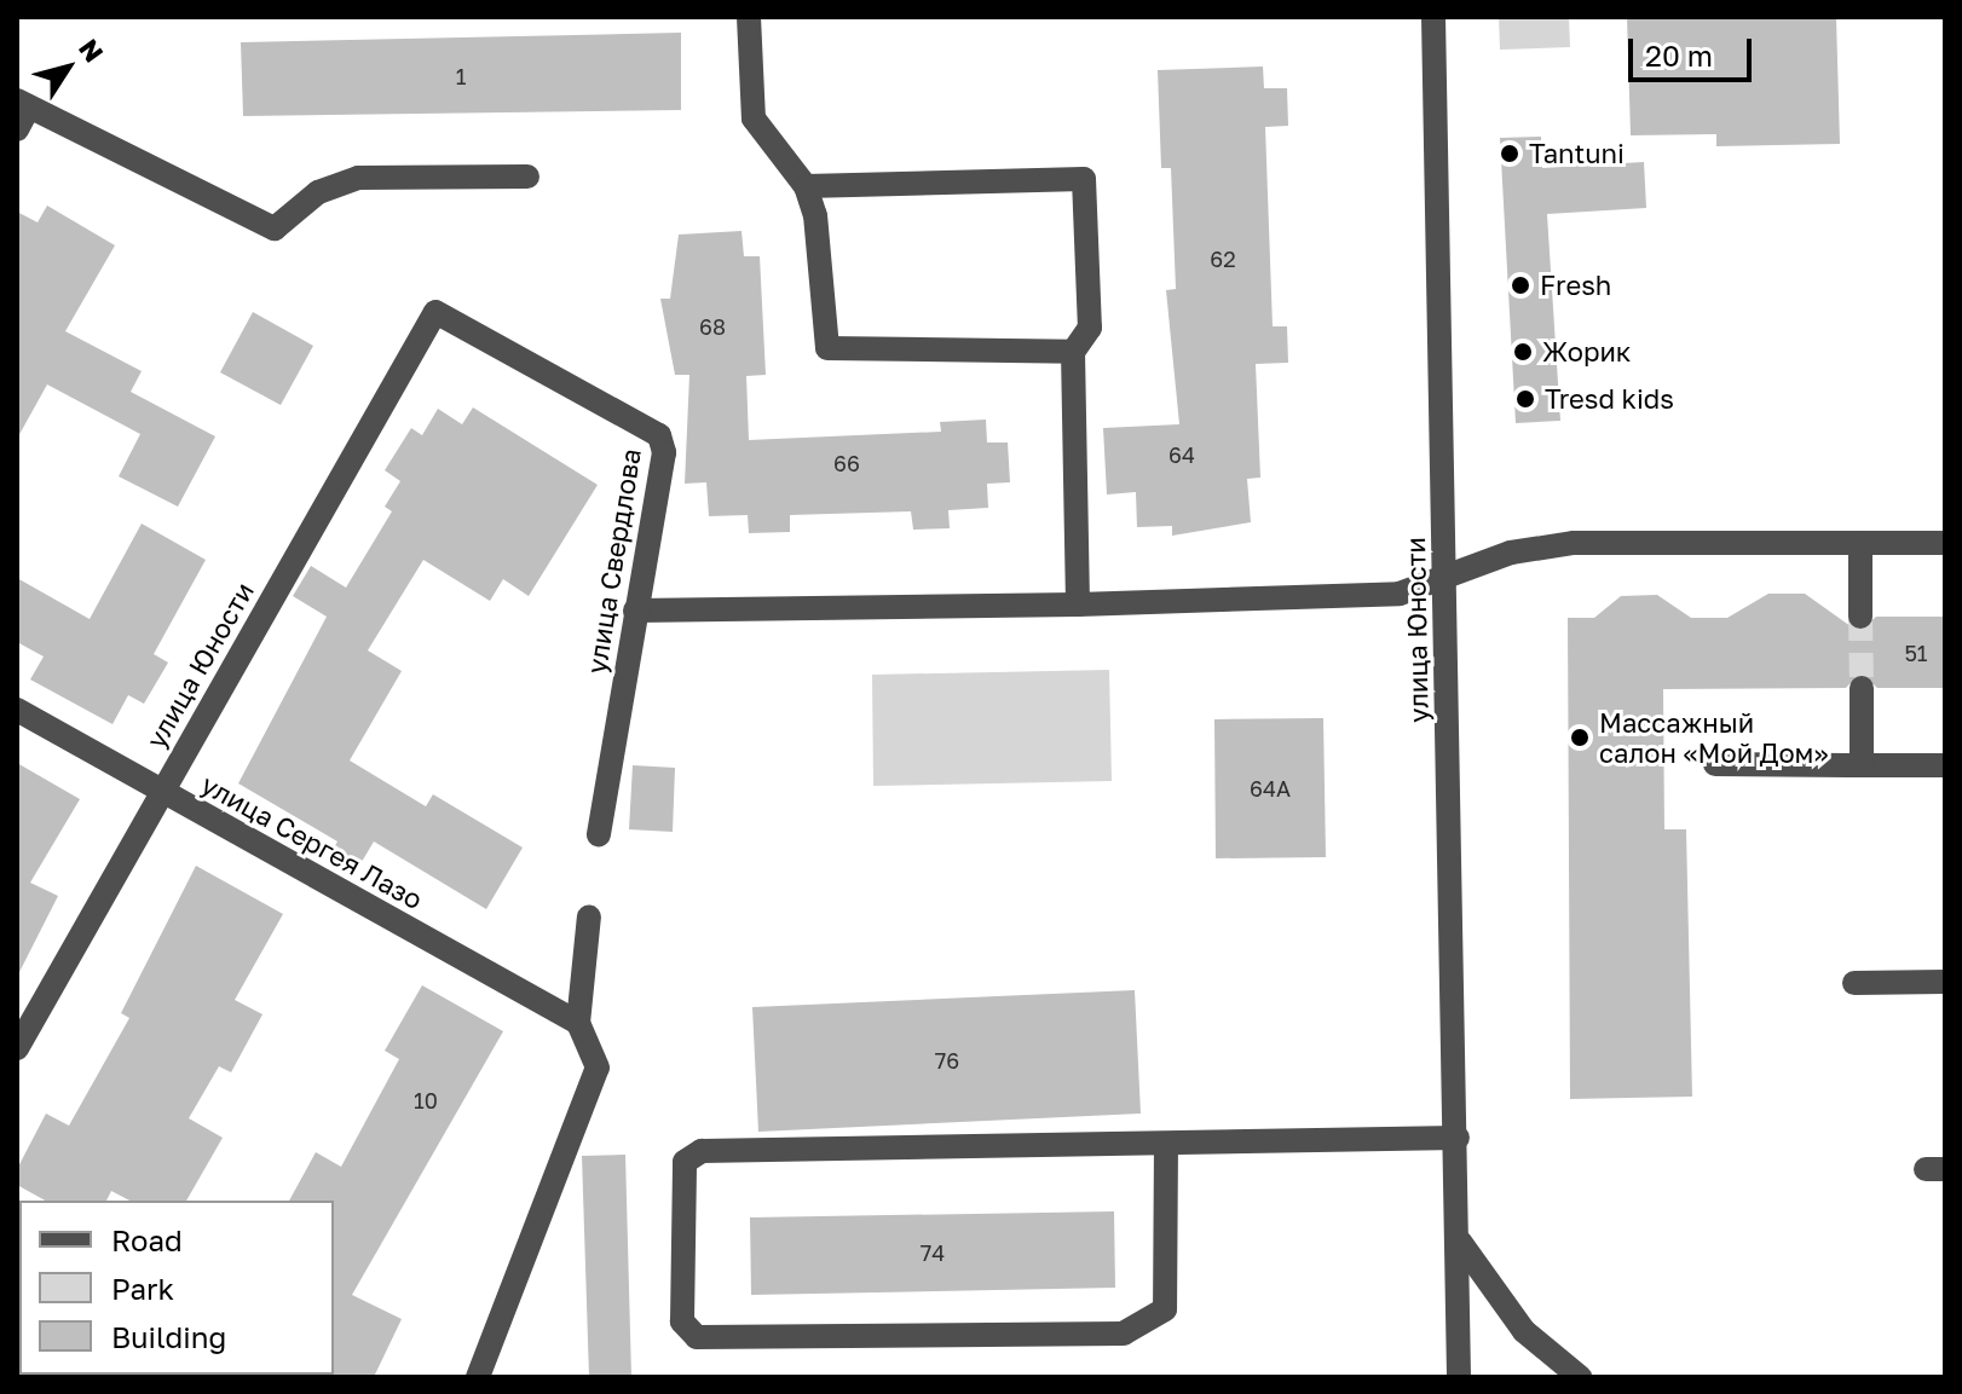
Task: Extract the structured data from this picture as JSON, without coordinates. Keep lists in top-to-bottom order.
{
  "streets": {
    "street": ["улица Свердлова", "улица Юности", "улица Сергея Лазо"]
  },
  "crossings": [
    ["улица Свердлова", "улица Юности"],
    ["улица Юности", "улица Сергея Лазо"]
  ],
  "places": [
    "Tantuni",
    "Fresh",
    "Жорик",
    "Tresd kids",
    "Массажный салон «Мой Дом»"
  ],
  "house_numbers": [
    "1",
    "62",
    "68",
    "64",
    "66",
    "51",
    "64А",
    "76",
    "10",
    "74"
  ],
  "legend": ["Road", "Park", "Building"],
  "scale_bar": "20 m",
  "north": "top right"
}
